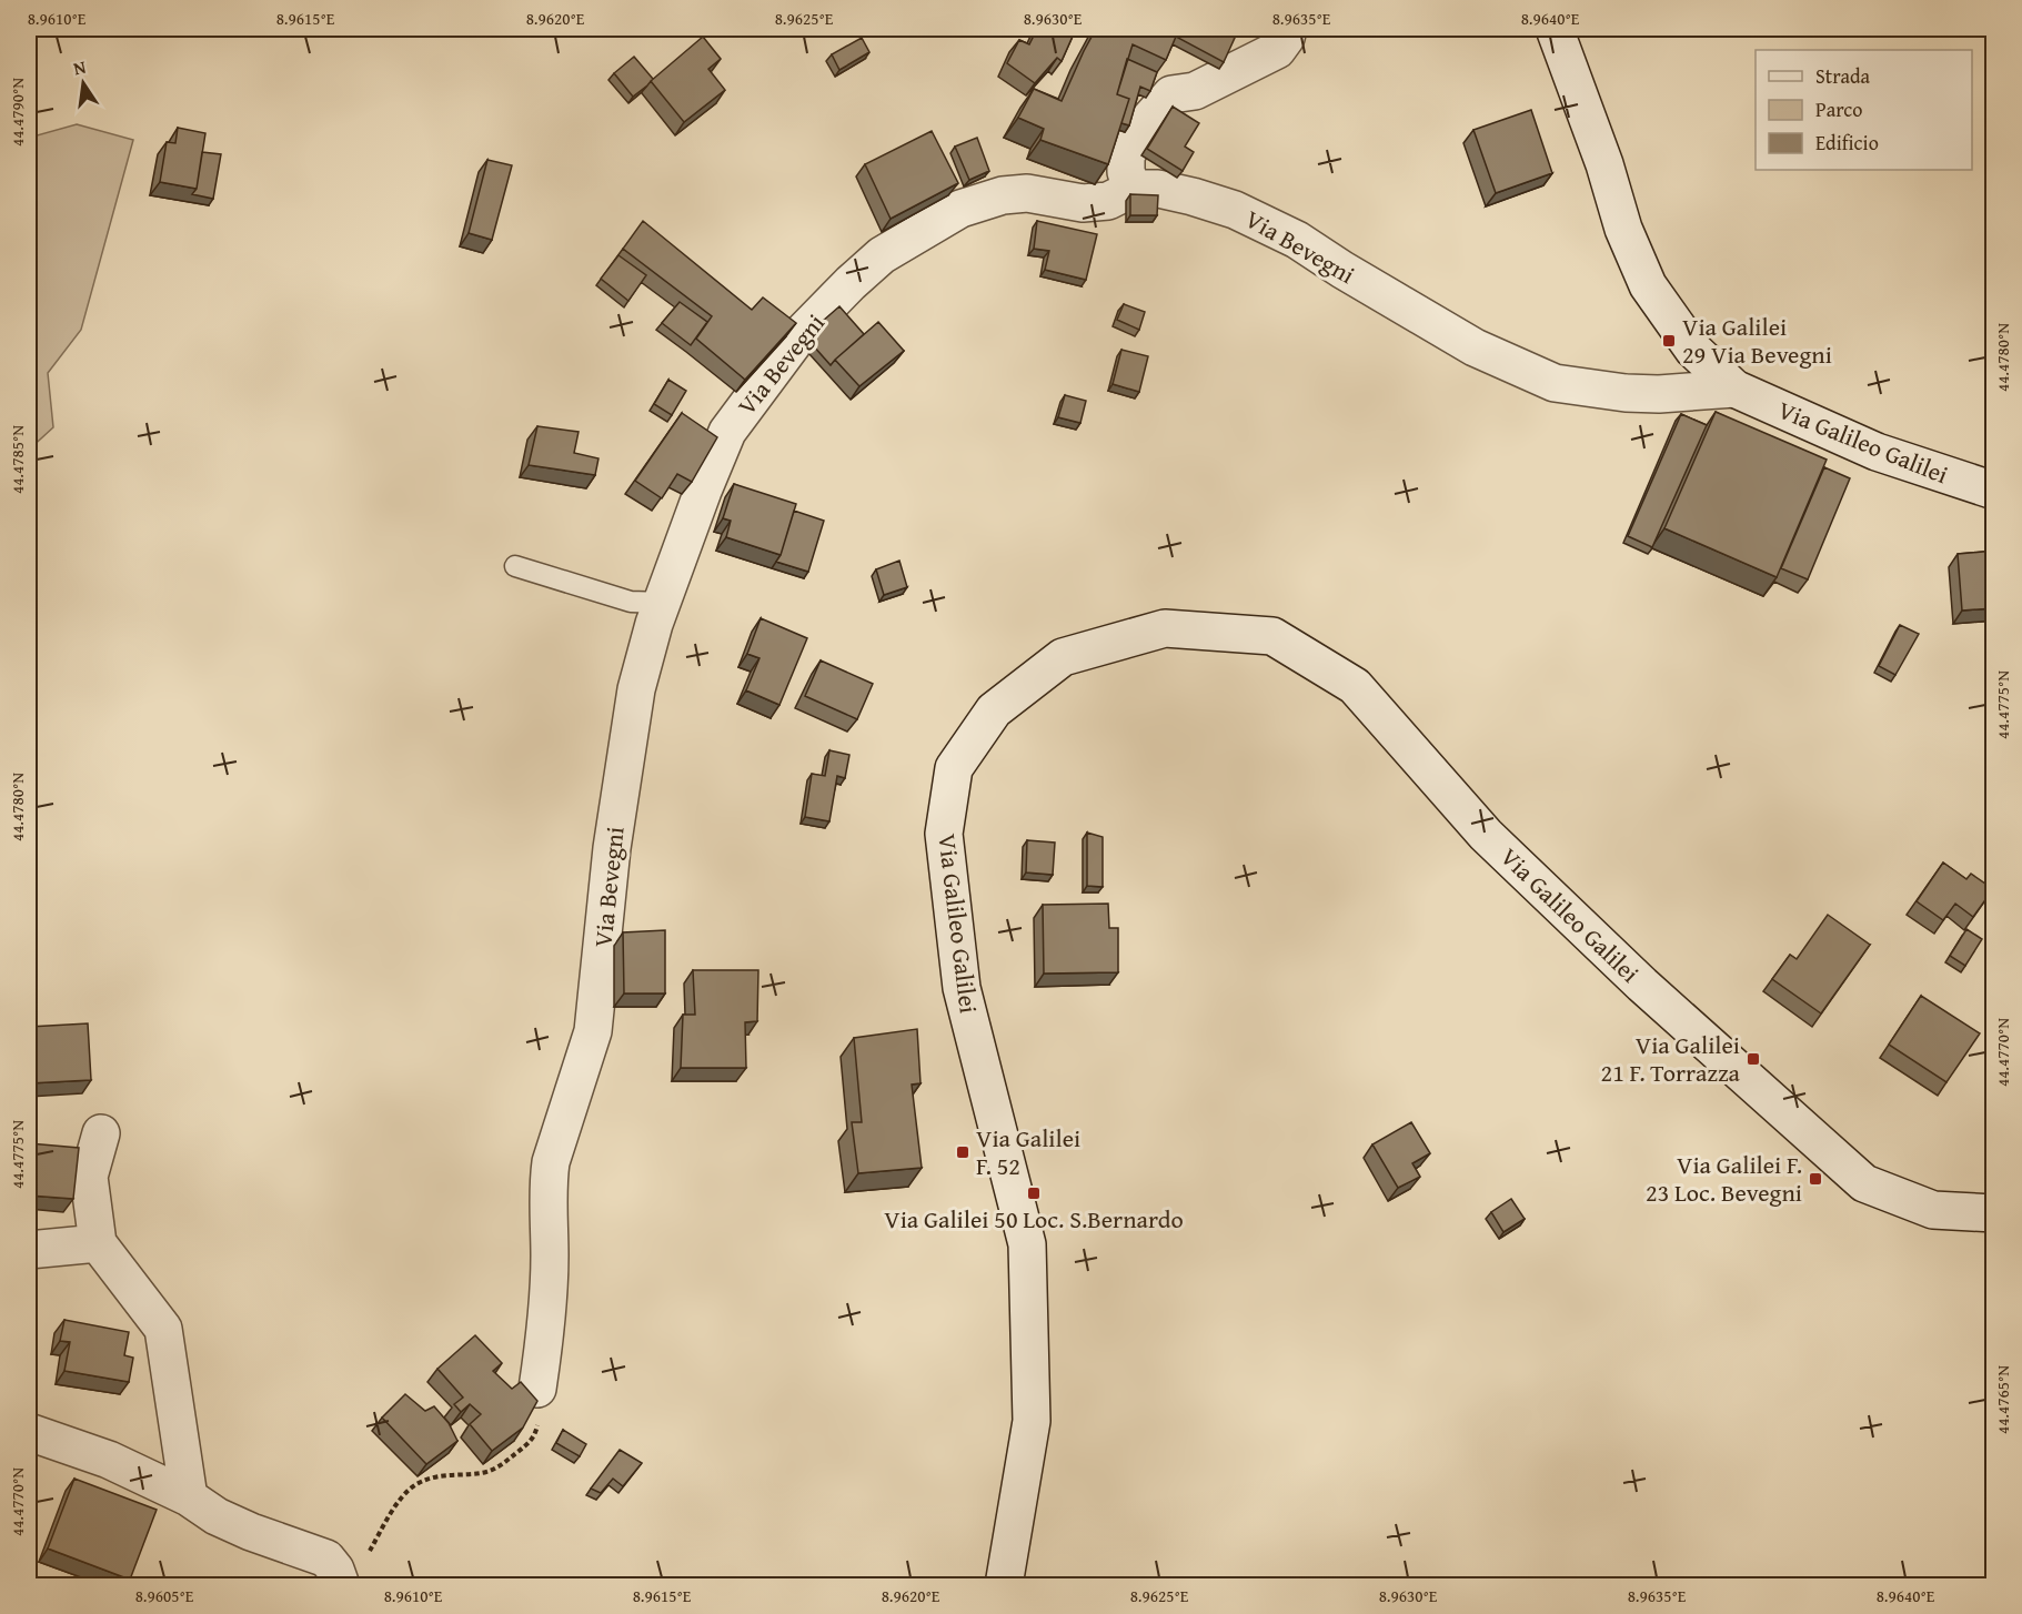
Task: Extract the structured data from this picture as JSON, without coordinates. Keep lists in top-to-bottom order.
{
  "streets": {
    "street": ["Via Bevegni", "Via Galileo Galilei"]
  },
  "crossings": [
    ["Via Bevegni", "Via Galileo Galilei"]
  ],
  "places": {
    "transit": [
      "Via Galilei 29 Via Bevegni",
      "Via Galilei 21 F. Torrazza",
      "Via Galilei F. 52",
      "Via Galilei F. 23 Loc. Bevegni",
      "Via Galilei 50 Loc. S.Bernardo"
    ]
  },
  "legend": ["Strada", "Parco", "Edificio"],
  "north": "top",
  "coordinates": [
    "8.9610°E",
    "8.9615°E",
    "8.9620°E",
    "8.9625°E",
    "8.9630°E",
    "8.9635°E",
    "8.9640°E",
    "44.4790°N",
    "44.4780°N",
    "44.4785°N",
    "44.4775°N",
    "44.4770°N",
    "44.4765°N",
    "8.9605°E"
  ]
}
